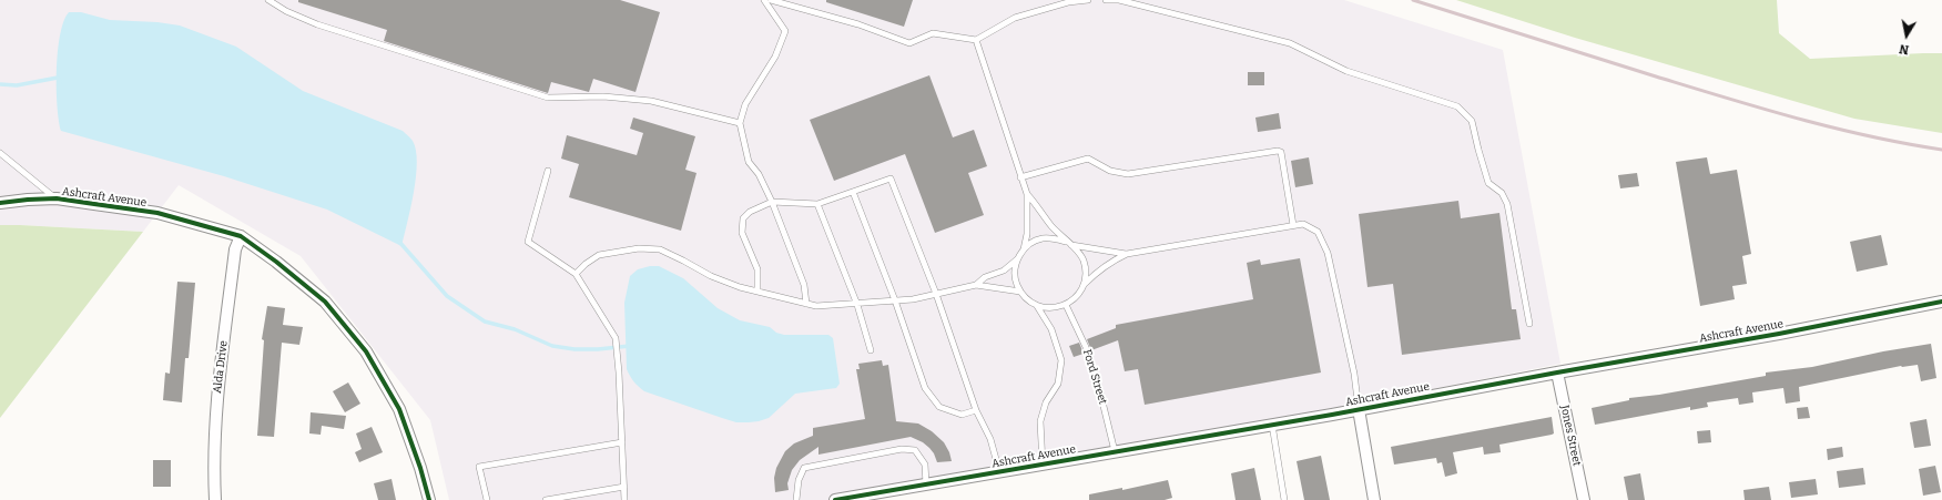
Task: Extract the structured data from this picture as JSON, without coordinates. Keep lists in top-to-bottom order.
{
  "streets": {
    "street": ["Ashcraft Avenue", "Alda Drive", "Jones Street"],
    "lane": ["Ford Street"]
  },
  "crossings": [
    ["Ashcraft Avenue", "Alda Drive"],
    ["Ashcraft Avenue", "Ford Street"],
    ["Ashcraft Avenue", "Jones Street"]
  ],
  "north": "bottom"
}
